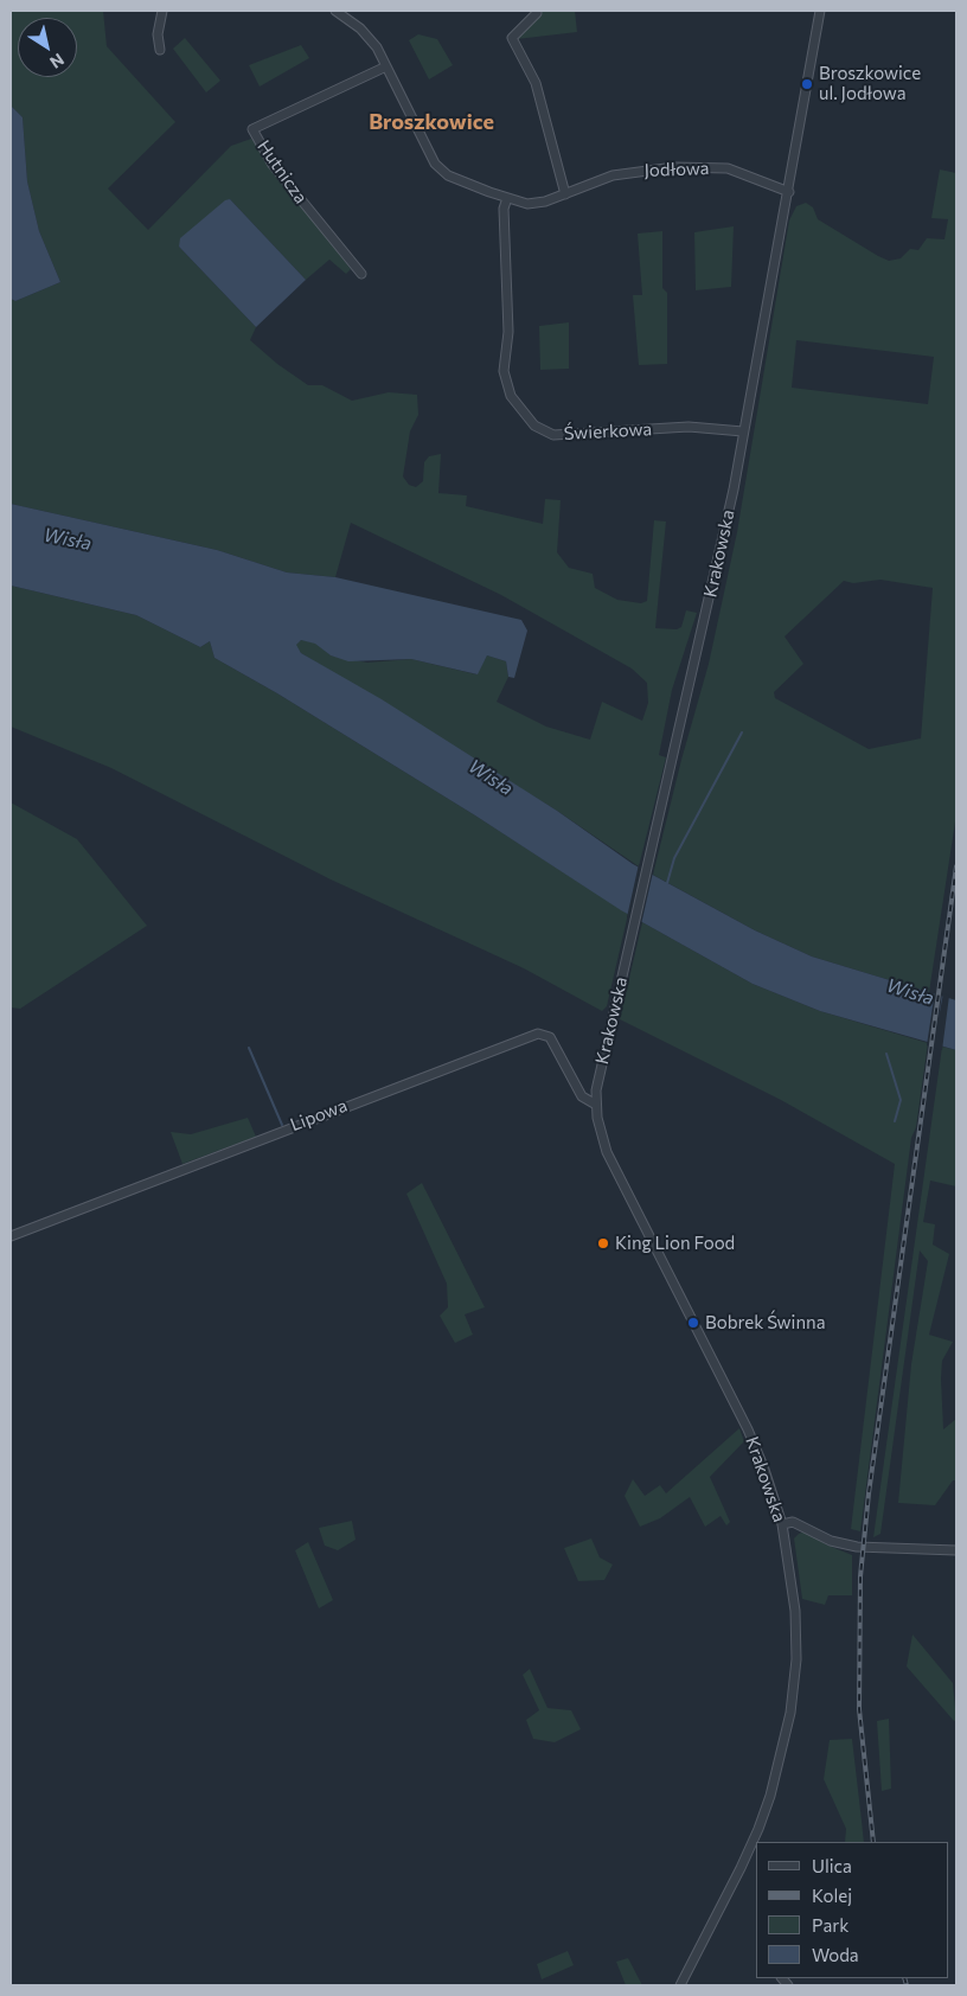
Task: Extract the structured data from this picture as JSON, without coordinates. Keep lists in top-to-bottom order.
{
  "streets": {
    "street": [
      "Jodłowa",
      "Hutnicza",
      "Świerkowa",
      "Krakowska",
      "Lipowa"
    ]
  },
  "crossings": [
    ["Jodłowa", "Hutnicza"],
    ["Jodłowa", "Świerkowa"],
    ["Jodłowa", "Krakowska"],
    ["Świerkowa", "Krakowska"],
    ["Krakowska", "Lipowa"]
  ],
  "districts": ["Broszkowice"],
  "water": ["Wisła"],
  "places": ["Broszkowice ul. Jodłowa", "King Lion Food", "Bobrek Świnna"],
  "legend": [
    "Ulica",
    "Kolej",
    "Park",
    "Woda"
  ],
  "north": "bottom right"
}
